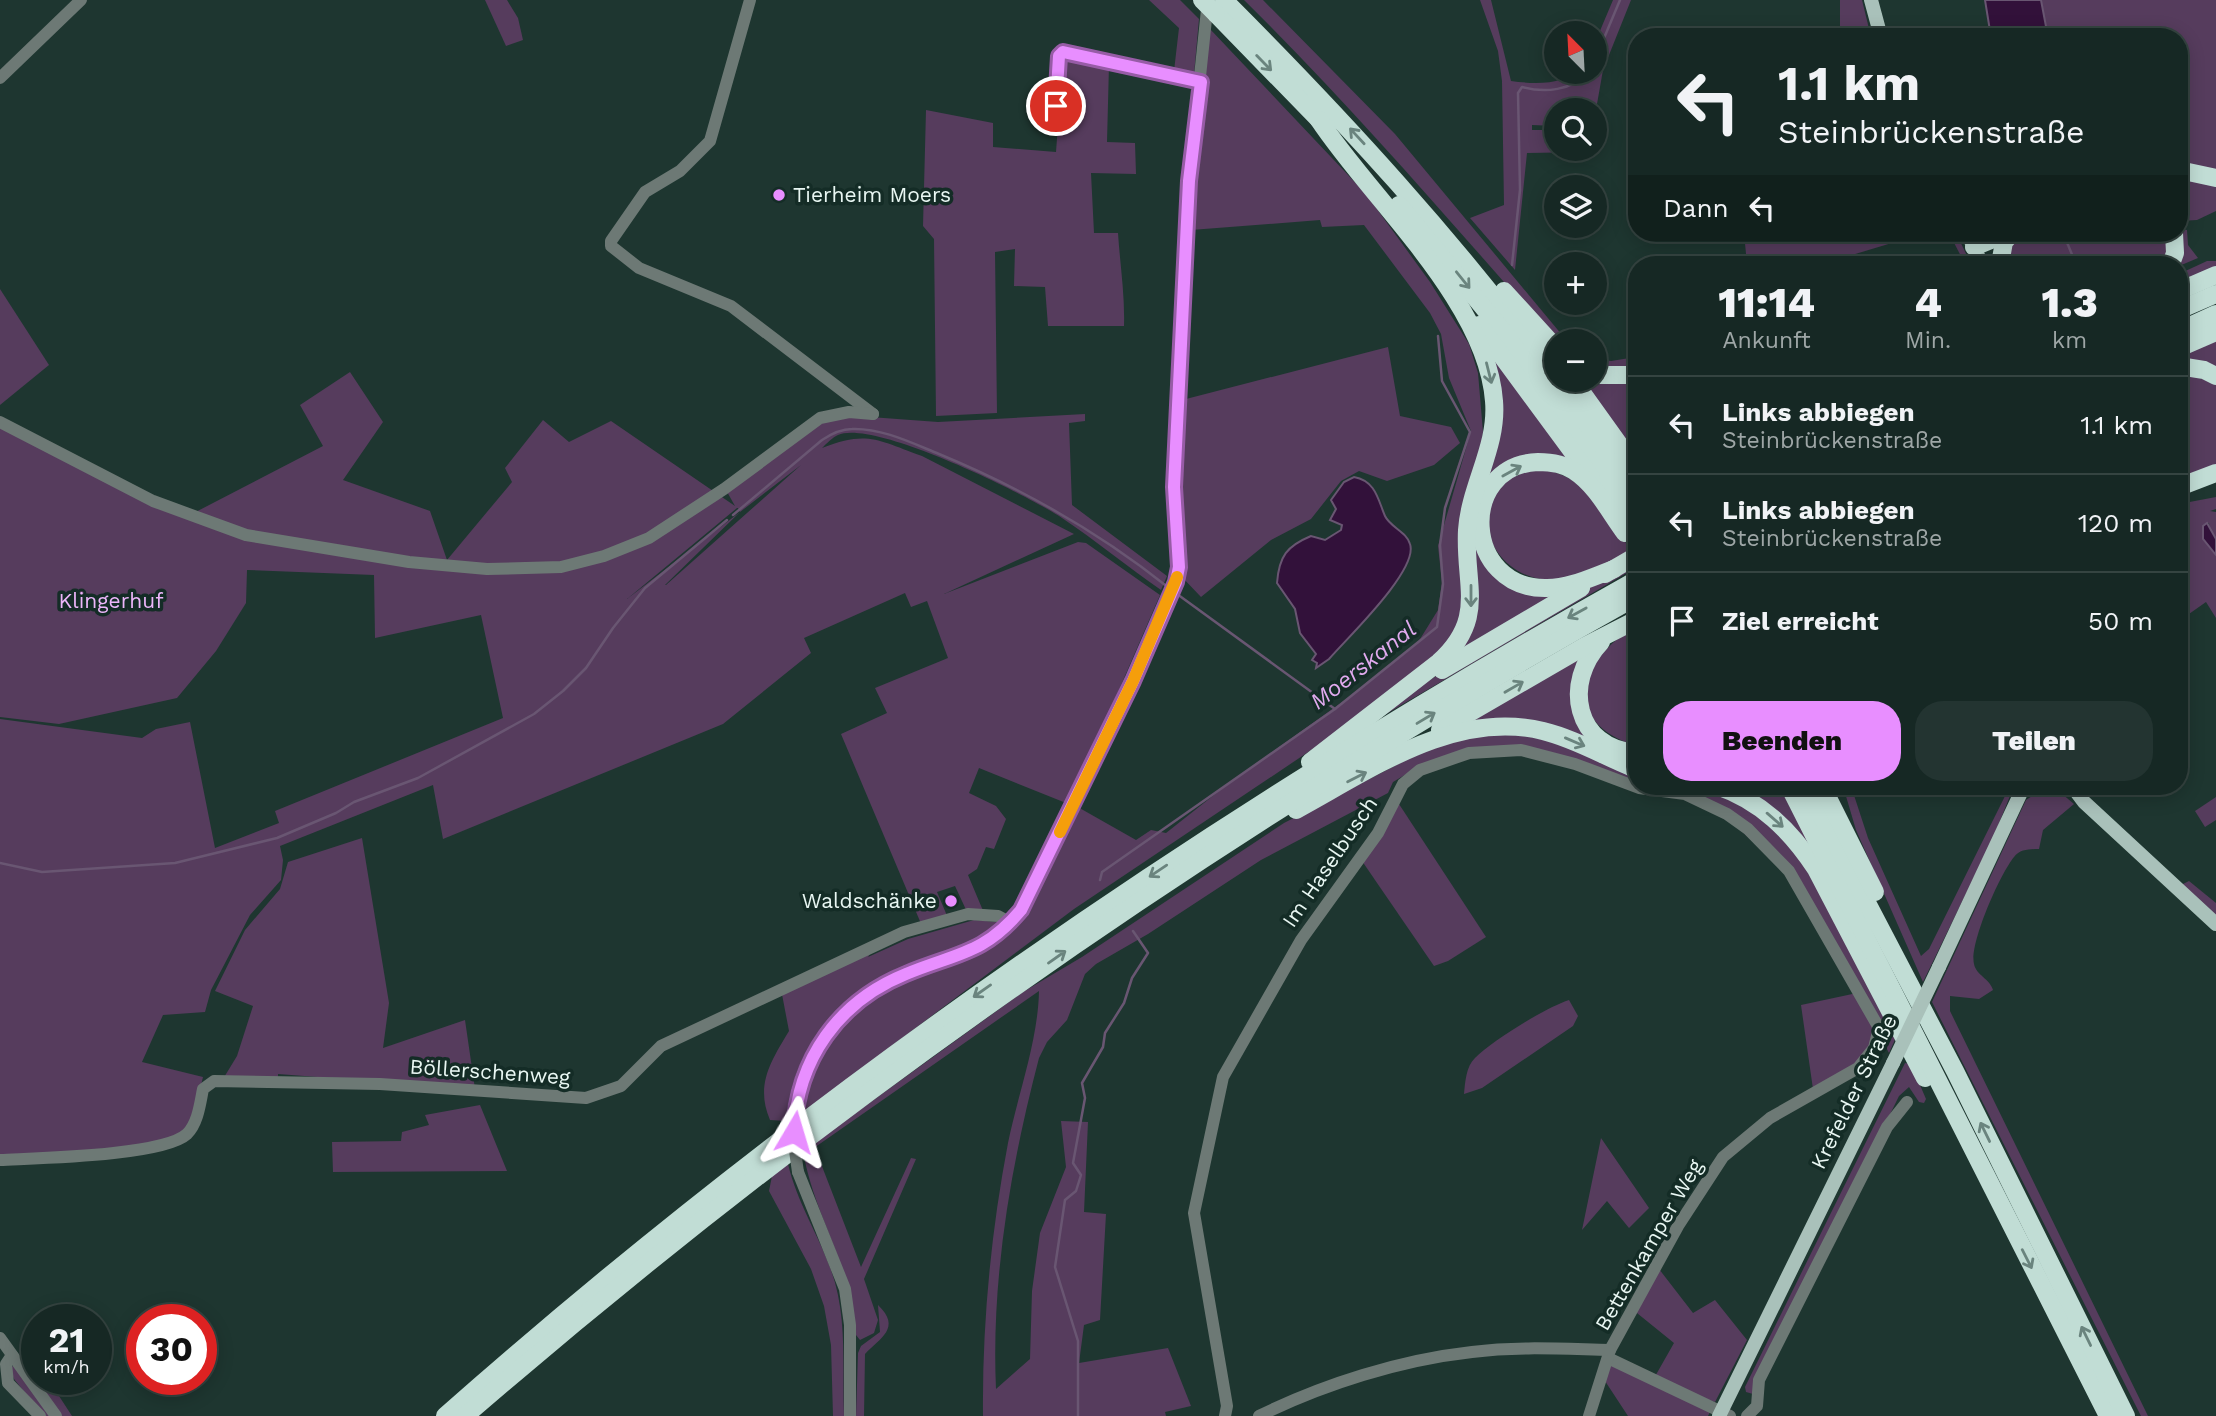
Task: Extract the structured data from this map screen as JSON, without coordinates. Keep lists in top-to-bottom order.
{
  "streets": {
    "main road": ["Krefelder Straße"],
    "street": ["Im Haselbusch", "Böllerschenweg", "Bettenkamper Weg"]
  },
  "crossings": [
    ["Im Haselbusch", "Bettenkamper Weg"],
    ["Krefelder Straße", "Bettenkamper Weg"]
  ],
  "water": ["Moerskanal"],
  "parks": ["Klingerhuf"],
  "places": ["Tierheim Moers", "Waldschänke"],
  "north": "top left",
  "page": {
    "map_buttons": ["+", "−"],
    "turn": ["1.1 km", "Steinbrückenstraße"],
    "then": "Dann",
    "eta": [
      "11:14",
      "Ankunft",
      "4",
      "Min.",
      "1.3",
      "km"
    ],
    "list": [
      {
        "name": "Links abbiegen",
        "note": "Steinbrückenstraße",
        "value": "1.1 km"
      },
      {
        "name": "Links abbiegen",
        "note": "Steinbrückenstraße",
        "value": "120 m"
      },
      {
        "name": "Ziel erreicht",
        "value": "50 m"
      }
    ],
    "buttons": ["Beenden", "Teilen"],
    "speed": "21 km/h",
    "limit": "30"
  }
}
